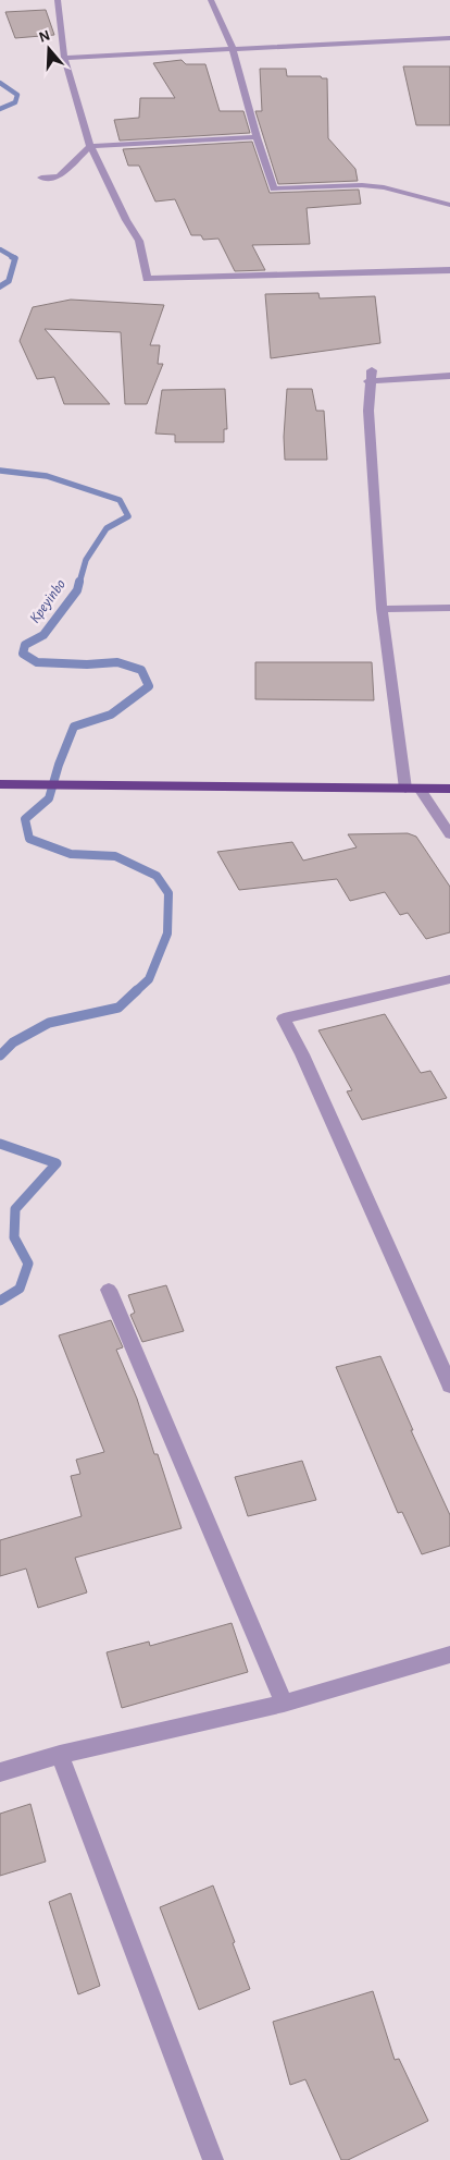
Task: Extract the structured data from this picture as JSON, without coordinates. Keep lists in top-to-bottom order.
{
  "water": ["Kpeyinbo"],
  "north": "top"
}
